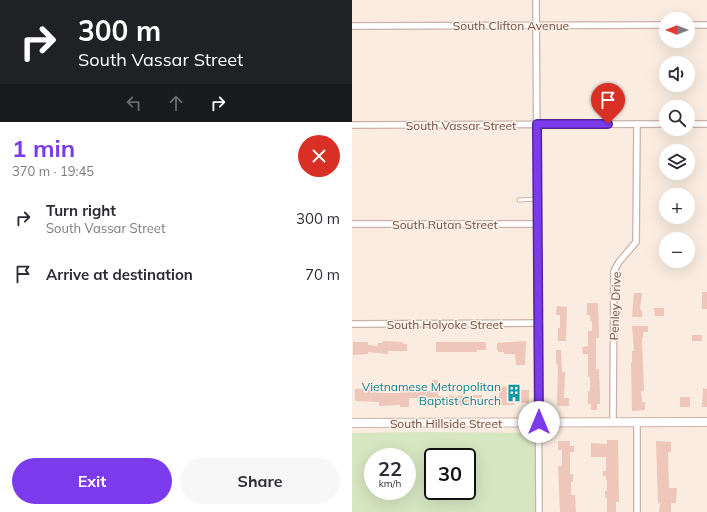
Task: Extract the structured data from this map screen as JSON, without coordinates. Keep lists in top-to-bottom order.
{
  "streets": {
    "main road": ["South Hillside Street"],
    "street": [
      "South Clifton Avenue",
      "South Vassar Street",
      "South Rutan Street",
      "Penley Drive",
      "South Holyoke Street"
    ]
  },
  "crossings": [
    ["South Vassar Street", "Penley Drive"],
    ["Penley Drive", "South Hillside Street"]
  ],
  "places": {
    "building": ["Vietnamese Metropolitan Baptist Church"]
  },
  "north": "left",
  "page": {
    "turn": ["300 m", "South Vassar Street"],
    "map_buttons": ["+", "−"],
    "heading": ["1 min", "370 m · 19:45"],
    "list": [
      {
        "name": "Turn right",
        "note": "South Vassar Street",
        "value": "300 m"
      },
      {
        "name": "Arrive at destination",
        "value": "70 m"
      }
    ],
    "speed": "22 km/h",
    "limit": "30",
    "buttons": ["Exit", "Share"]
  }
}
